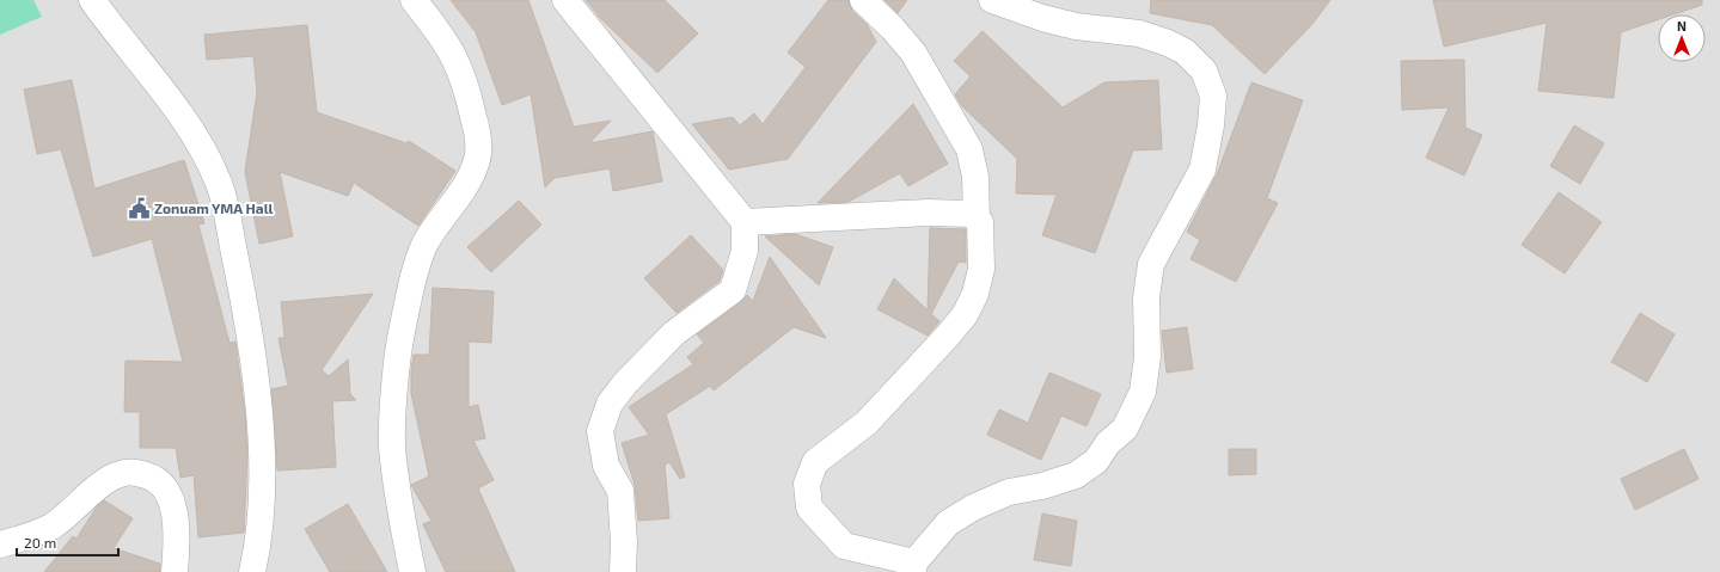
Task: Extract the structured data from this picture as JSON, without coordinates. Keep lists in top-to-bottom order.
{
  "places": {
    "public building": ["Zonuam YMA Hall"]
  },
  "scale_bar": "20 m",
  "north": "top"
}
